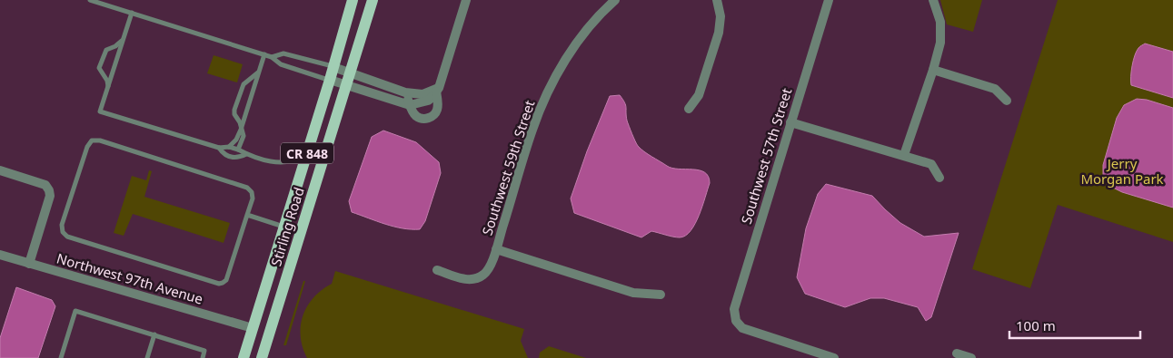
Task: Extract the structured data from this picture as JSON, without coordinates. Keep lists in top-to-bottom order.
{
  "streets": {
    "main road": ["CR 848", "Stirling Road"],
    "street": ["Southwest 57th Street", "Southwest 59th Street", "Northwest 97th Avenue"]
  },
  "crossings": [
    ["Stirling Road", "Northwest 97th Avenue"]
  ],
  "parks": ["Jerry Morgan Park"],
  "scale_bar": "100 m"
}
